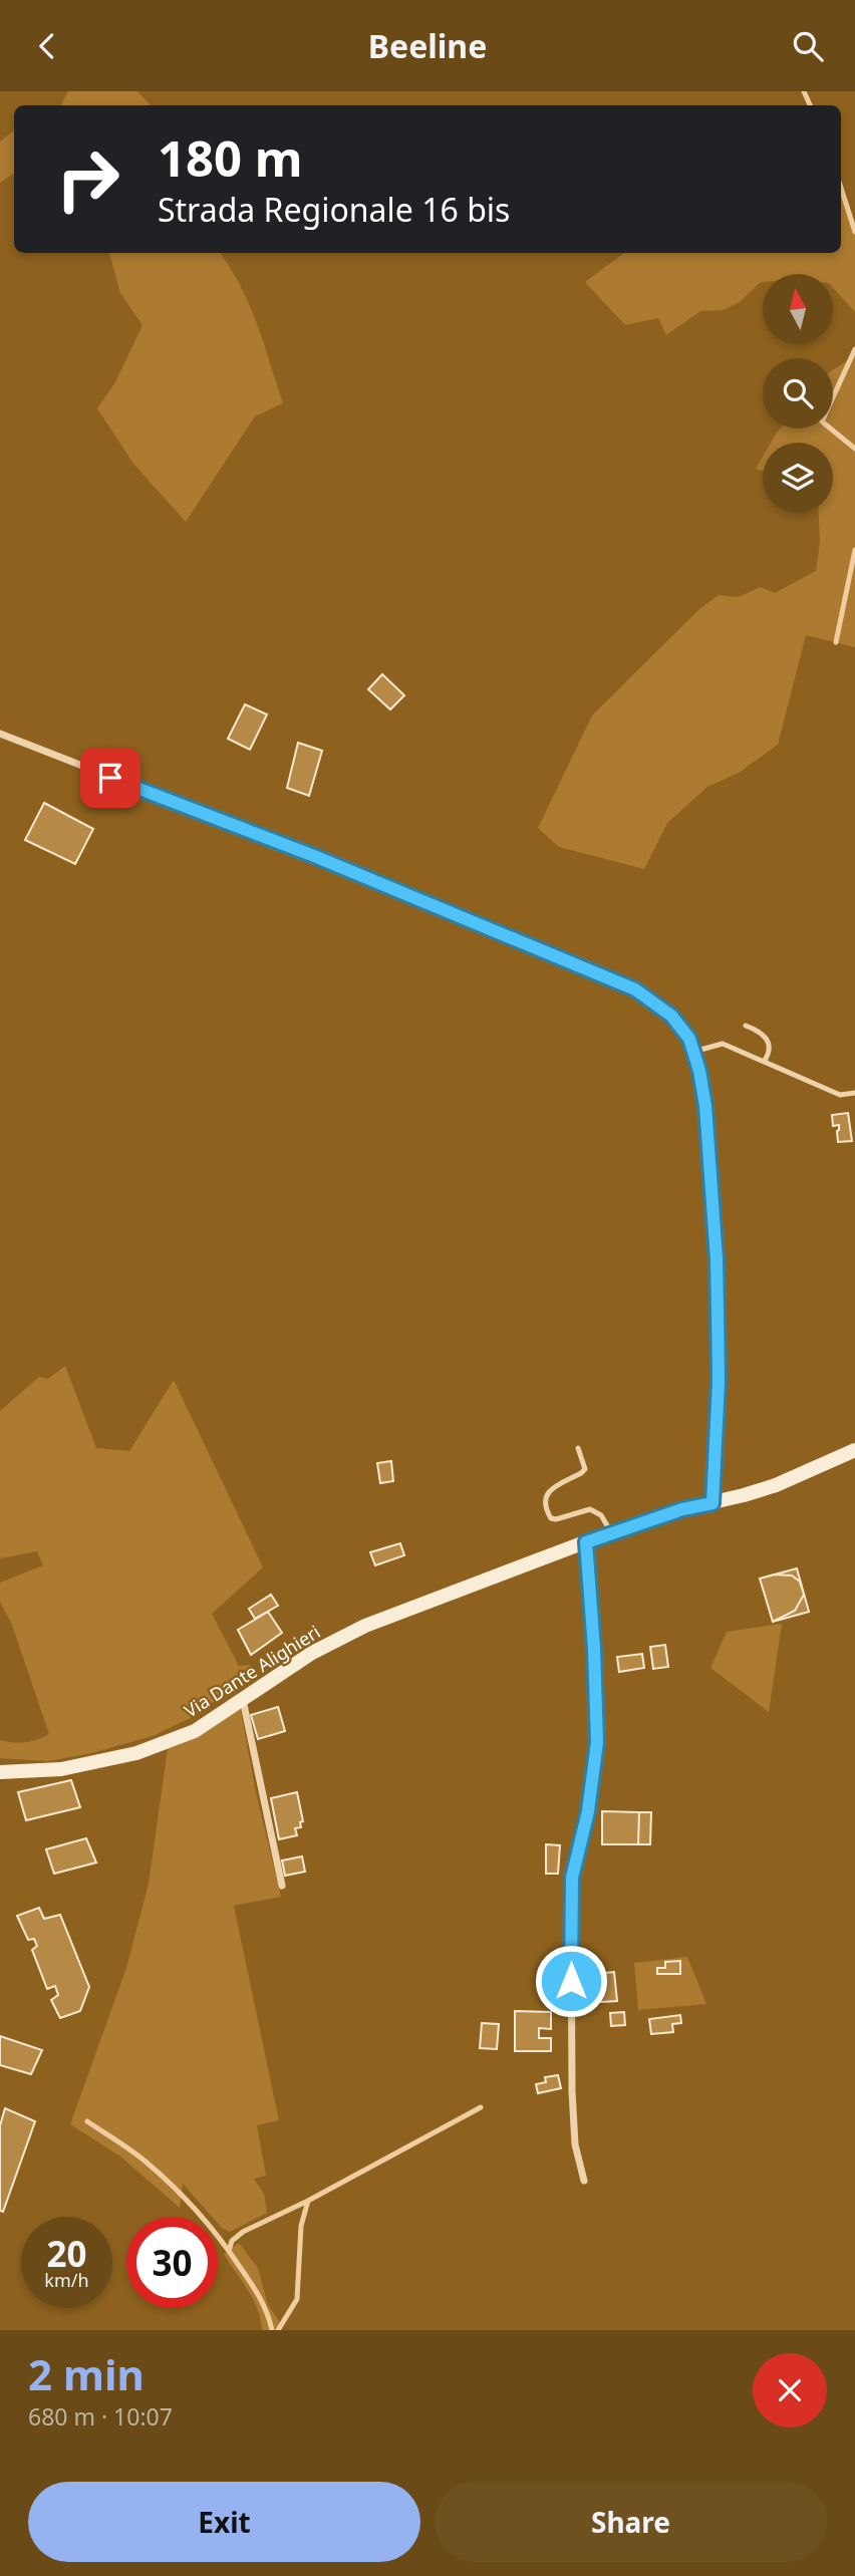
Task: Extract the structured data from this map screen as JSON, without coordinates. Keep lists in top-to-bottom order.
{
  "streets": {
    "main road": ["Via Dante Alighieri"]
  },
  "north": "top",
  "page": {
    "header": "Beeline",
    "turn": ["180 m", "Strada Regionale 16 bis"],
    "speed": "20 km/h",
    "limit": "30",
    "heading": ["2 min", "680 m · 10:07"],
    "buttons": ["Exit", "Share"]
  }
}
